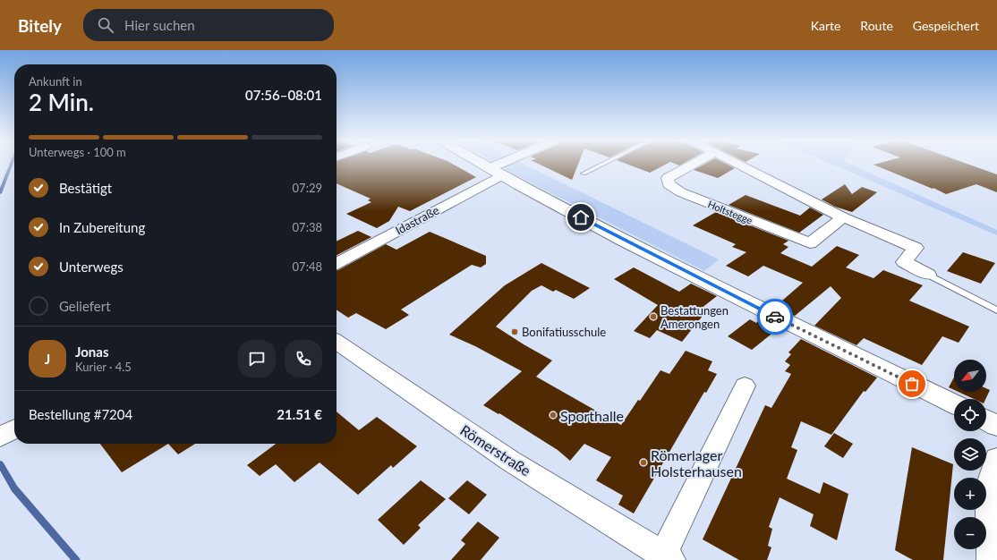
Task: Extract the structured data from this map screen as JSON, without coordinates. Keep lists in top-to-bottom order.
{
  "streets": {
    "street": ["Holtstegge", "Idastraße", "Römerstraße"]
  },
  "places": [
    "Bestattungen Amerongen",
    "Bonifatiusschule",
    "Sporthalle",
    "Römerlager Holsterhausen"
  ],
  "north": "bottom left",
  "page": {
    "header": "Bitely",
    "search": "Hier suchen",
    "nav": ["Karte", "Route", "Gespeichert"],
    "heading": ["2 Min.", "Ankunft in", "07:56–08:01"],
    "panel": [
      "Jonas",
      "Kurier · 4.5",
      "Bestellung #7204",
      "21.51 €"
    ],
    "bar": "Unterwegs · 100 m",
    "list": [
      ["Bestätigt", "07:29"],
      ["In Zubereitung", "07:38"],
      ["Unterwegs", "07:48"],
      "Geliefert"
    ],
    "round": "J",
    "map_buttons": ["+", "−"]
  }
}
